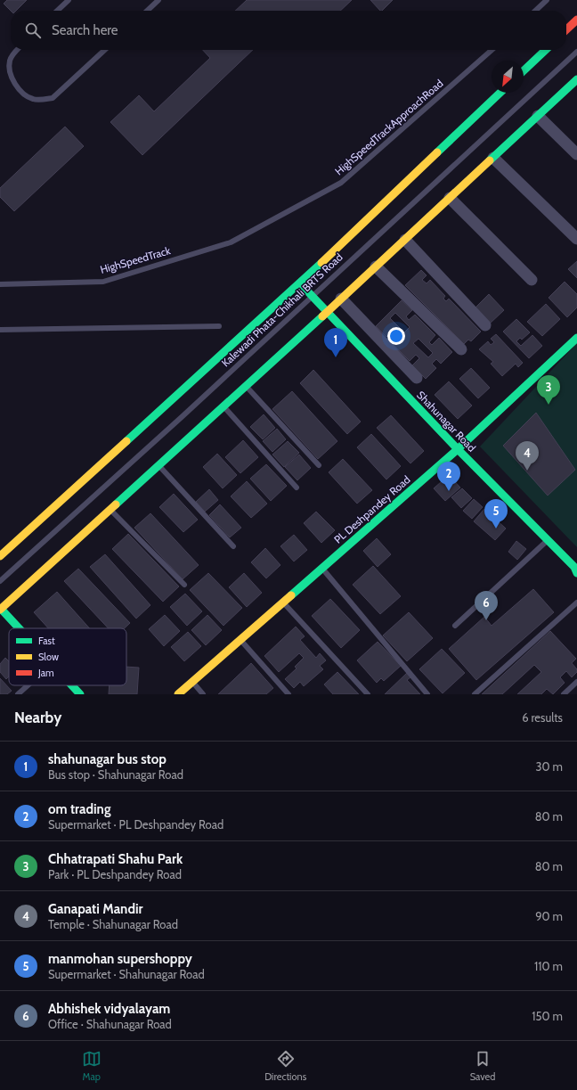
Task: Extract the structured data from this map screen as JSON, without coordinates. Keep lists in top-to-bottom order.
{
  "streets": {
    "main road": ["Shahunagar Road", "PL Deshpandey Road"],
    "lane": ["HighSpeedTrackApproachRoad", "HighSpeedTrack", "Kalewadi Phata-Chikhali BRTS Road"]
  },
  "crossings": [
    ["HighSpeedTrackApproachRoad", "HighSpeedTrack"],
    ["Kalewadi Phata-Chikhali BRTS Road", "Shahunagar Road"],
    ["Shahunagar Road", "PL Deshpandey Road"]
  ],
  "legend": ["Fast", "Slow", "Jam"],
  "north": "bottom left",
  "page": {
    "search": "Search here",
    "pins": [
      "1",
      "3",
      "4",
      "2",
      "5",
      "6"
    ],
    "heading": ["Nearby", "6 results"],
    "list": [
      {
        "mark": "1",
        "name": "shahunagar bus stop",
        "note": "Bus stop · Shahunagar Road",
        "value": "30 m"
      },
      {
        "mark": "2",
        "name": "om trading",
        "note": "Supermarket · PL Deshpandey Road",
        "value": "80 m"
      },
      {
        "mark": "3",
        "name": "Chhatrapati Shahu Park",
        "note": "Park · PL Deshpandey Road",
        "value": "80 m"
      },
      {
        "mark": "4",
        "name": "Ganapati Mandir",
        "note": "Temple · Shahunagar Road",
        "value": "90 m"
      },
      {
        "mark": "5",
        "name": "manmohan supershoppy",
        "note": "Supermarket · Shahunagar Road",
        "value": "110 m"
      },
      {
        "mark": "6",
        "name": "Abhishek vidyalayam",
        "note": "Office · Shahunagar Road",
        "value": "150 m"
      }
    ],
    "nav": ["Map", "Directions", "Saved"]
  }
}
